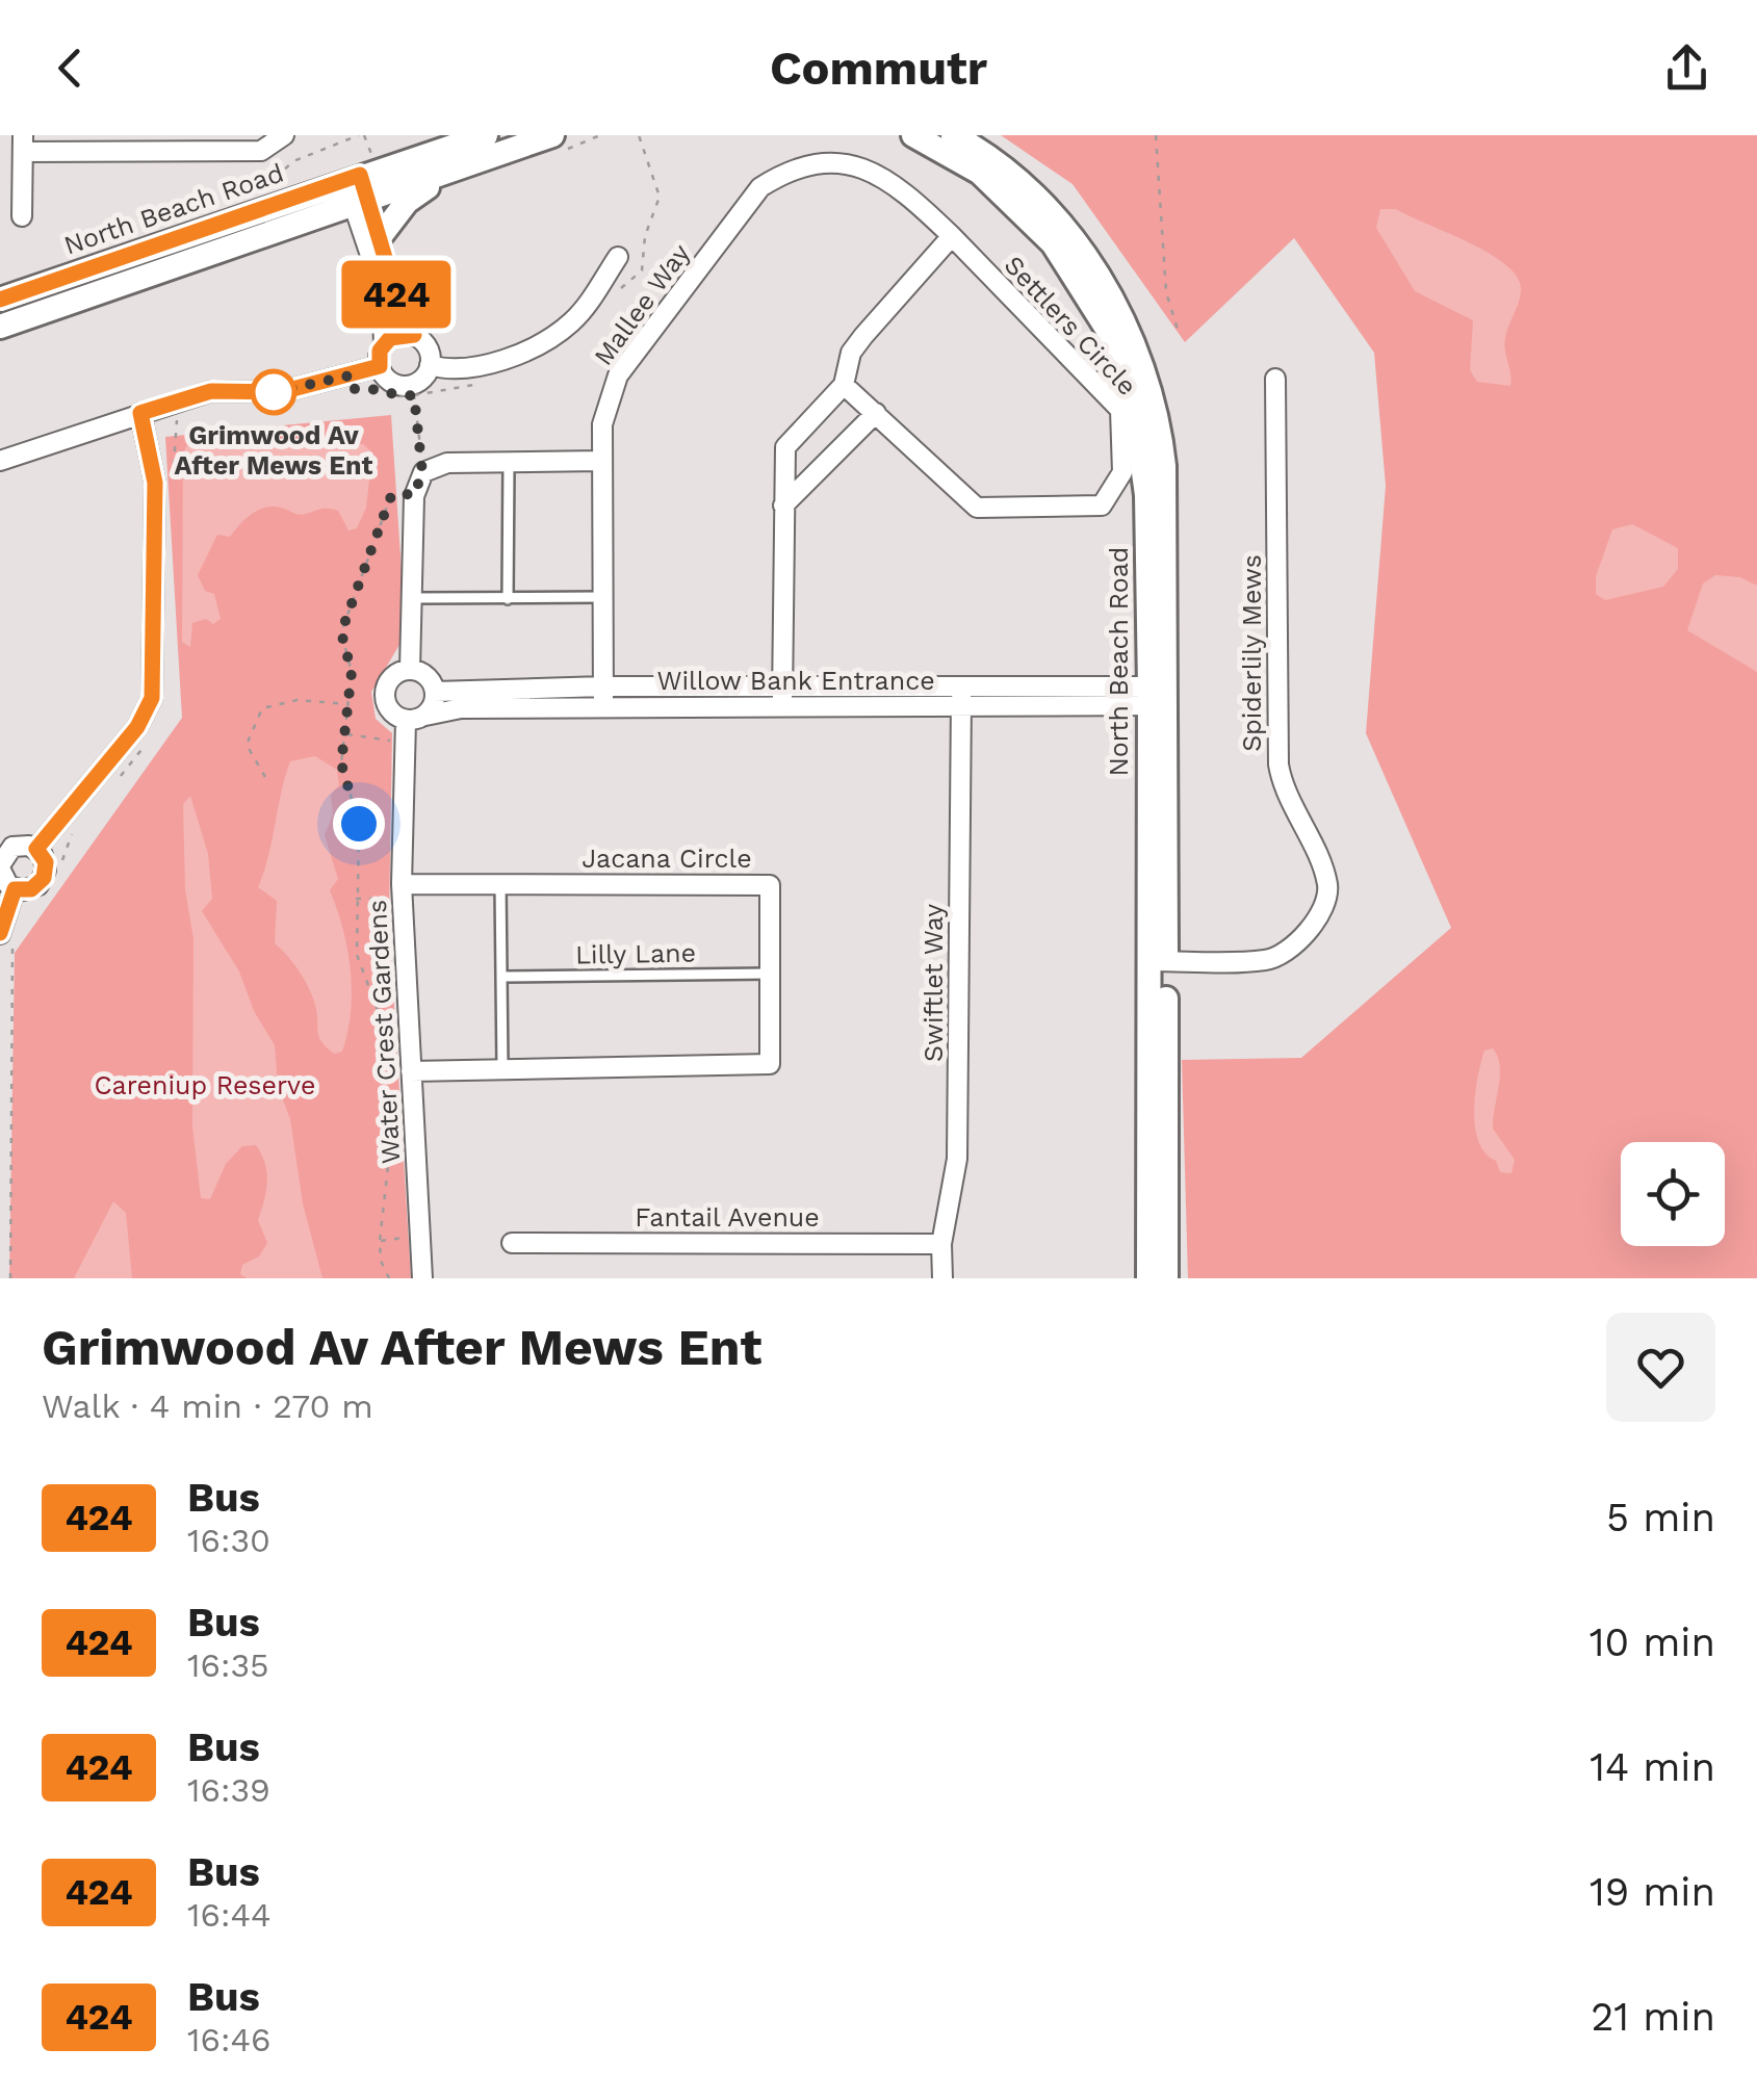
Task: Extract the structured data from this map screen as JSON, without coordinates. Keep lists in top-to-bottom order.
{
  "streets": {
    "main road": ["North Beach Road"],
    "street": [
      "Mallee Way",
      "Settlers Circle",
      "Spiderlily Mews",
      "Willow Bank Entrance",
      "Jacana Circle",
      "Swiftlet Way",
      "Water Crest Gardens",
      "Fantail Avenue"
    ],
    "lane": ["Lilly Lane"]
  },
  "crossings": [
    ["North Beach Road", "Spiderlily Mews"],
    ["North Beach Road", "Willow Bank Entrance"],
    ["Mallee Way", "Settlers Circle"],
    ["Mallee Way", "Willow Bank Entrance"],
    ["Willow Bank Entrance", "Swiftlet Way"],
    ["Willow Bank Entrance", "Water Crest Gardens"],
    ["Jacana Circle", "Lilly Lane"],
    ["Jacana Circle", "Water Crest Gardens"],
    ["Swiftlet Way", "Fantail Avenue"]
  ],
  "parks": ["Careniup Reserve"],
  "places": ["Grimwood Av After Mews Ent"],
  "lines": ["bus line 424"],
  "page": {
    "header": "Commutr",
    "on_map": "424",
    "heading": ["Grimwood Av After Mews Ent", "Walk · 4 min · 270 m"],
    "list": [
      {
        "mark": "424",
        "name": "Bus",
        "note": "16:30",
        "value": "5 min"
      },
      {
        "mark": "424",
        "name": "Bus",
        "note": "16:35",
        "value": "10 min"
      },
      {
        "mark": "424",
        "name": "Bus",
        "note": "16:39",
        "value": "14 min"
      },
      {
        "mark": "424",
        "name": "Bus",
        "note": "16:44",
        "value": "19 min"
      },
      {
        "mark": "424",
        "name": "Bus",
        "note": "16:46",
        "value": "21 min"
      }
    ]
  }
}
